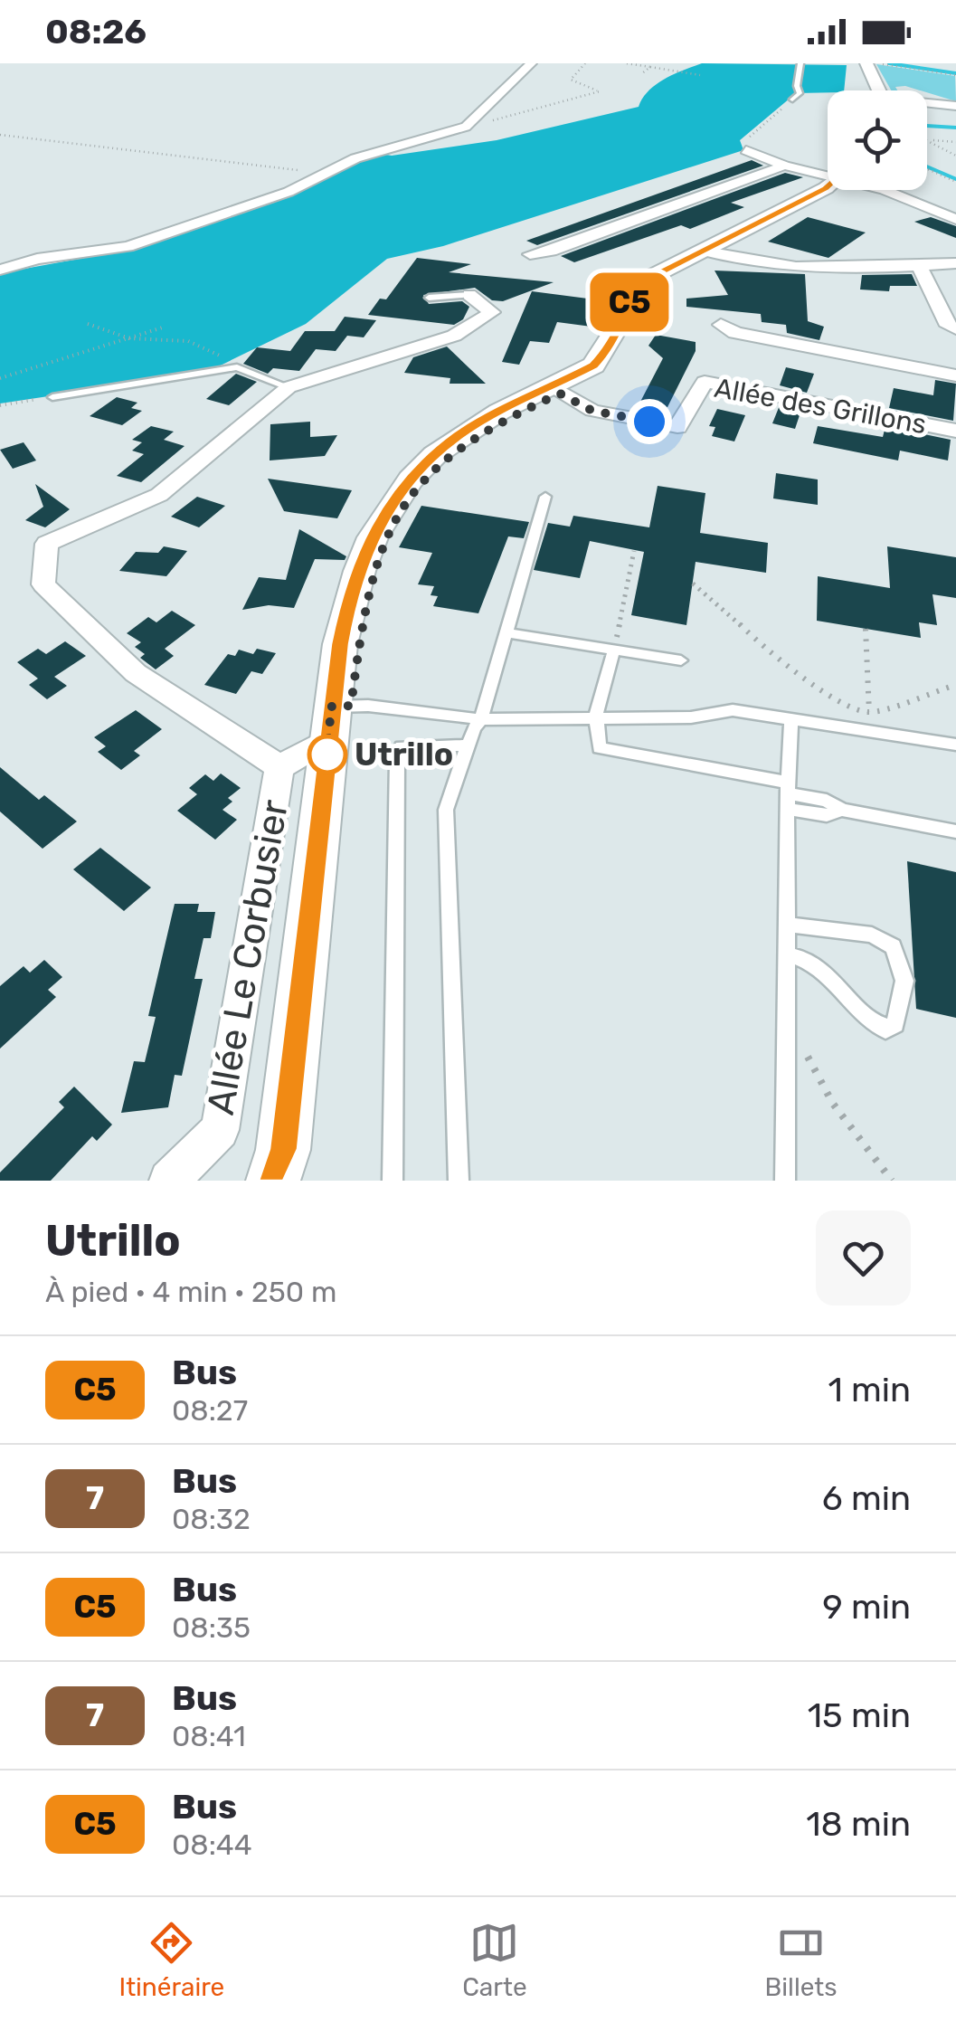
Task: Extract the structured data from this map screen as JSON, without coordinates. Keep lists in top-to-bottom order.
{
  "streets": {
    "street": ["Allée des Grillons", "Allée Le Corbusier"]
  },
  "places": ["Utrillo"],
  "lines": ["bus line C5"],
  "page": {
    "status": "08:26",
    "on_map": "C5",
    "heading": ["Utrillo", "À pied · 4 min · 250 m"],
    "list": [
      {
        "mark": "C5",
        "name": "Bus",
        "note": "08:27",
        "value": "1 min"
      },
      {
        "mark": "7",
        "name": "Bus",
        "note": "08:32",
        "value": "6 min"
      },
      {
        "mark": "C5",
        "name": "Bus",
        "note": "08:35",
        "value": "9 min"
      },
      {
        "mark": "7",
        "name": "Bus",
        "note": "08:41",
        "value": "15 min"
      },
      {
        "mark": "C5",
        "name": "Bus",
        "note": "08:44",
        "value": "18 min"
      }
    ],
    "tabs": ["Itinéraire", "Carte", "Billets"]
  }
}
